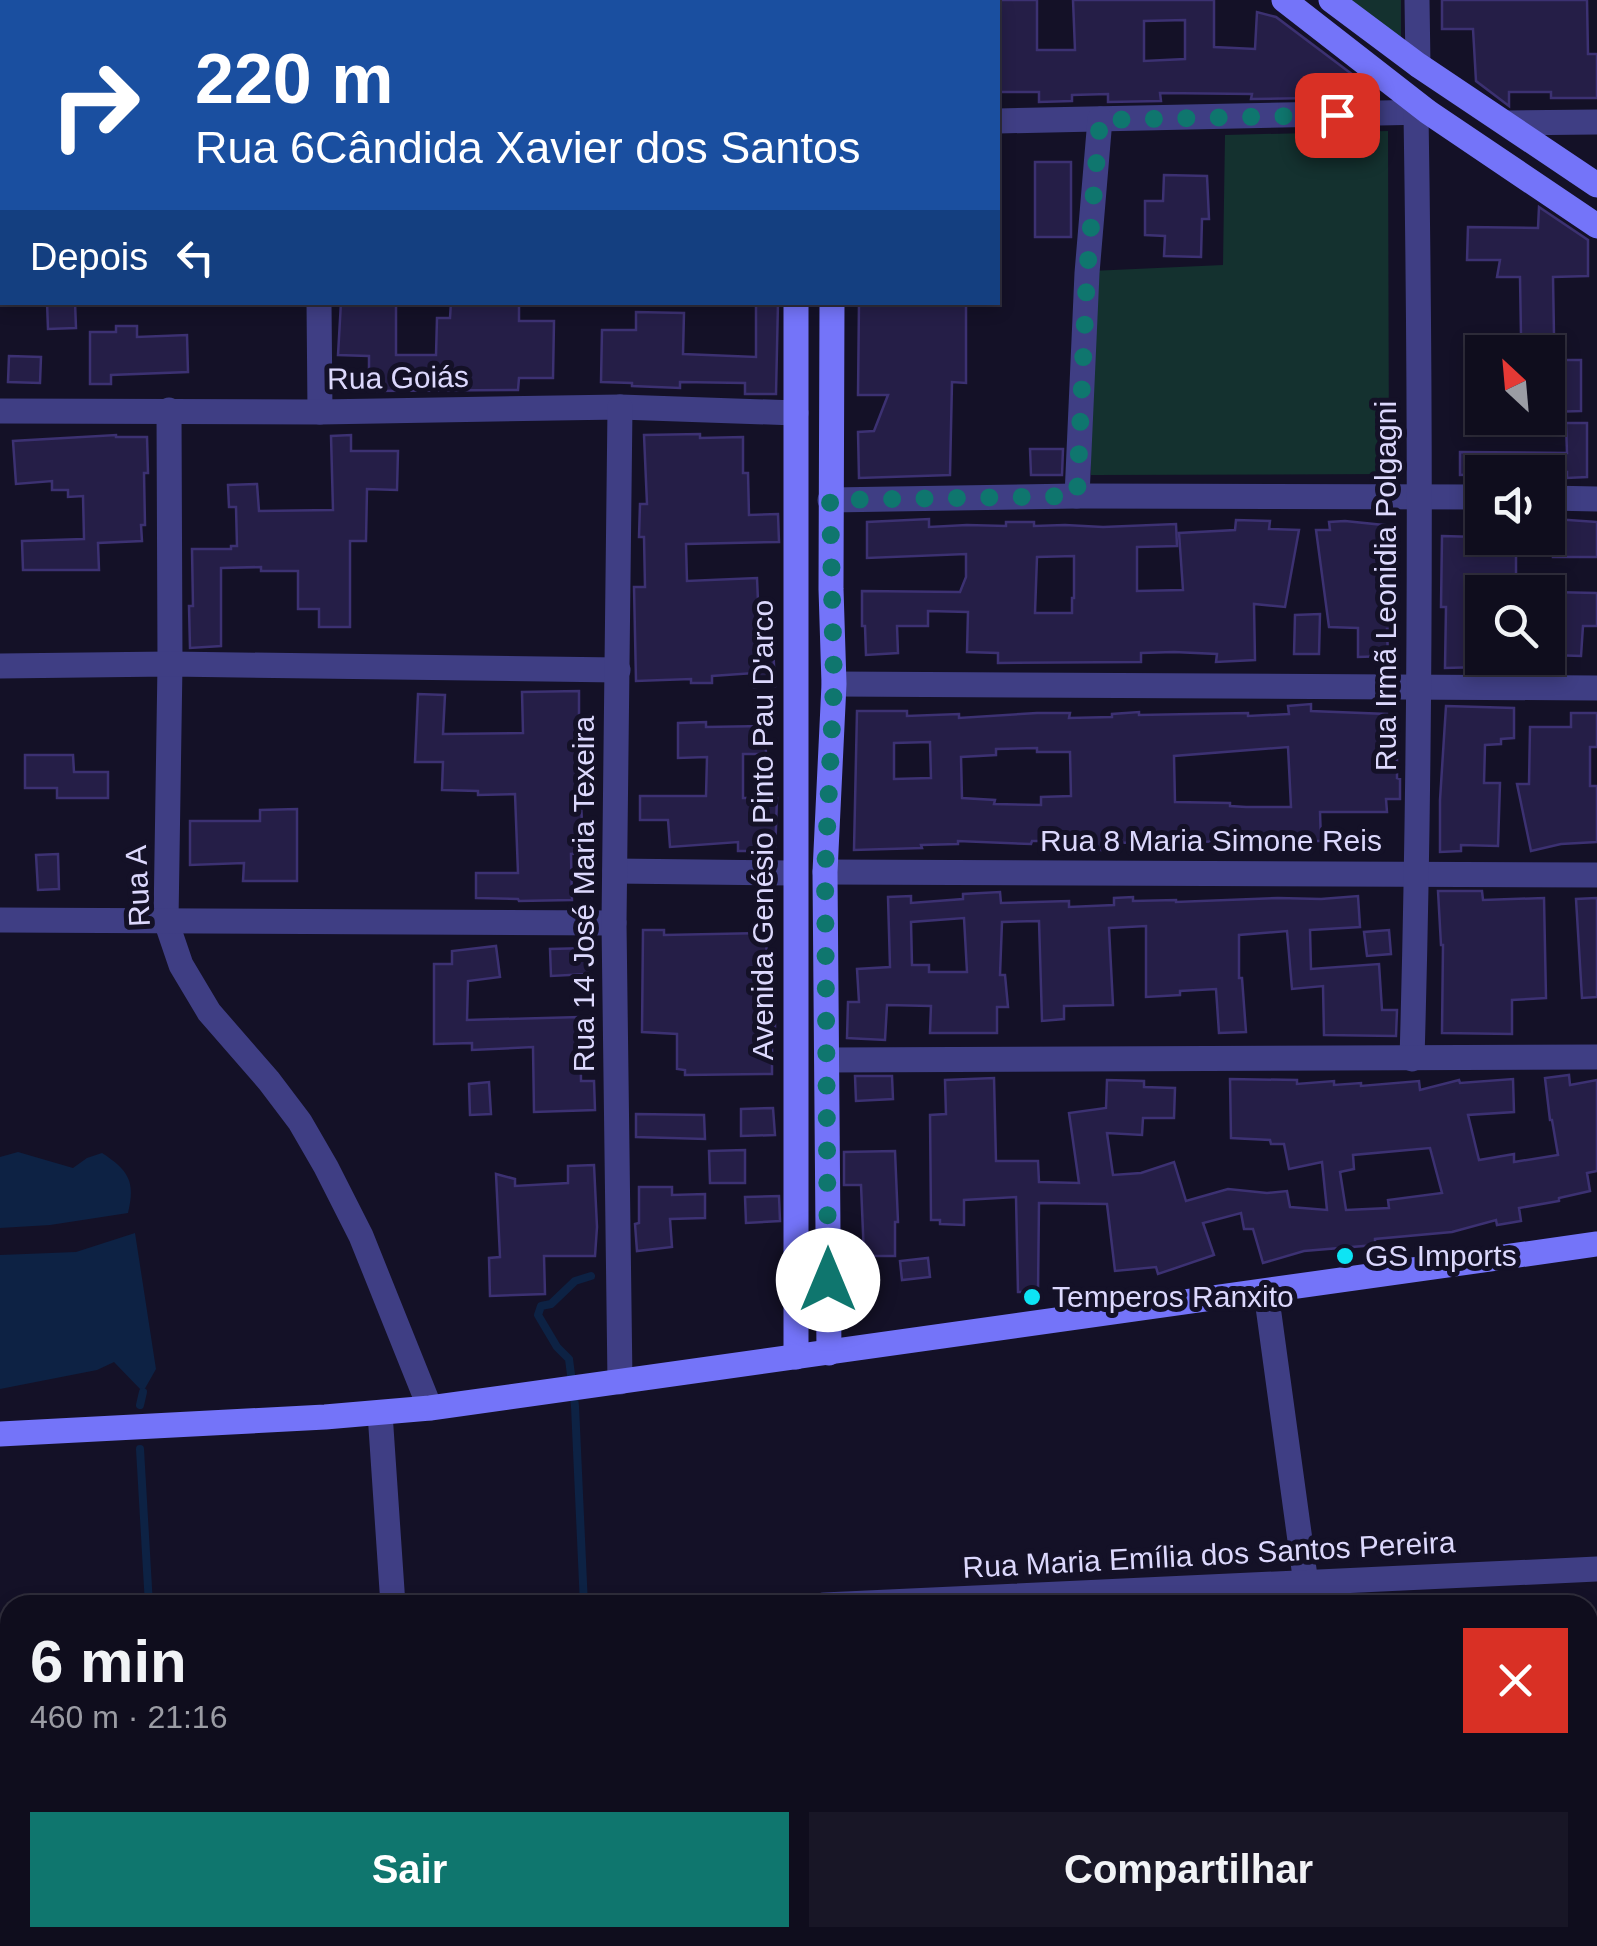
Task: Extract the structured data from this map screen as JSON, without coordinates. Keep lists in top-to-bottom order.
{
  "streets": {
    "main road": ["Avenida Genésio Pinto Pau D'arco"],
    "street": [
      "Rua Goiás",
      "Rua Irmã Leonidia Polgagni",
      "Rua 8 Maria Simone Reis",
      "Rua A",
      "Rua 14 José Maria Texeira",
      "Rua Maria Emília dos Santos Pereira"
    ]
  },
  "crossings": [
    ["Rua Goiás", "Avenida Genésio Pinto Pau D'arco"],
    ["Rua Goiás", "Rua A"],
    ["Rua Goiás", "Rua 14 José Maria Texeira"],
    ["Rua Irmã Leonidia Polgagni", "Rua 8 Maria Simone Reis"],
    ["Avenida Genésio Pinto Pau D'arco", "Rua 8 Maria Simone Reis"]
  ],
  "places": ["GS Imports", "Temperos Ranxito"],
  "north": "top left",
  "page": {
    "turn": ["220 m", "Rua 6Cândida Xavier dos Santos"],
    "then": "Depois",
    "heading": ["6 min", "460 m · 21:16"],
    "buttons": ["Sair", "Compartilhar"]
  }
}
